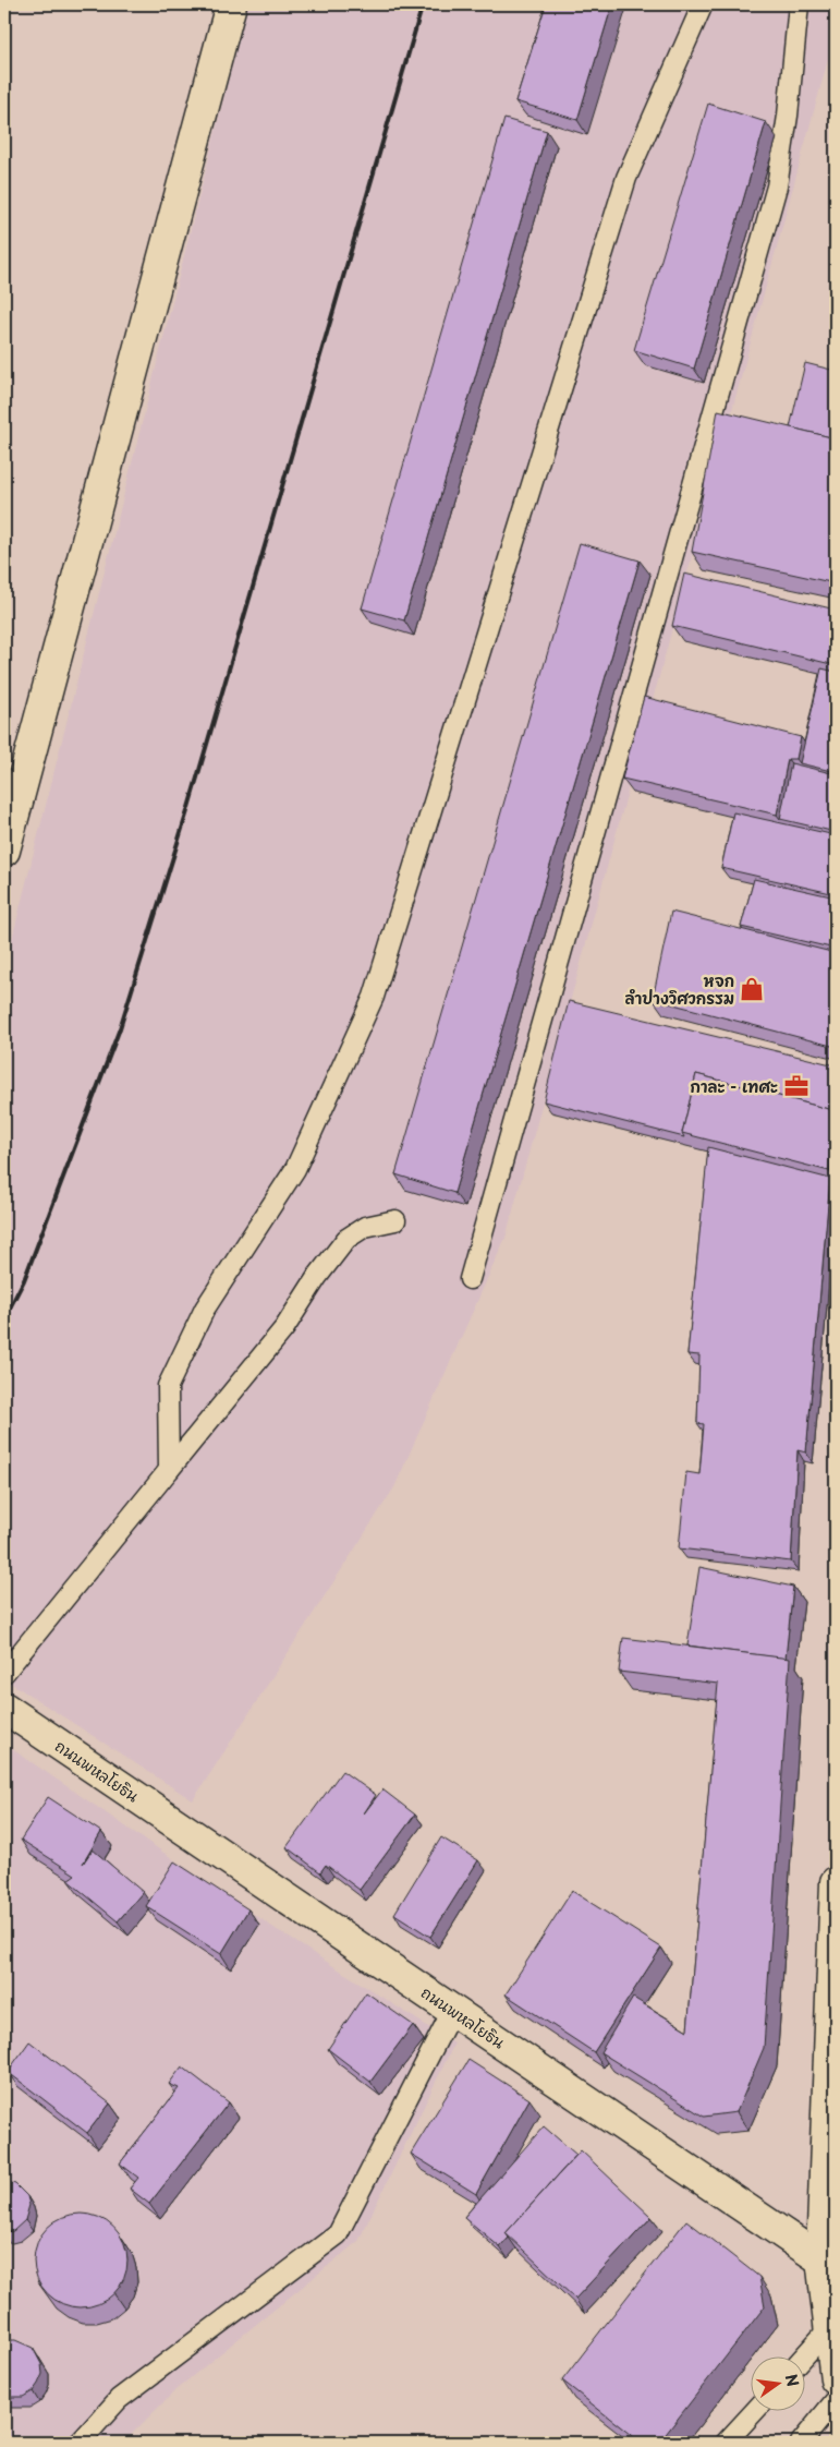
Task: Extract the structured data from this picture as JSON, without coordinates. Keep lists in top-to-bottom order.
{
  "streets": {
    "street": ["ถนนพหลโยธิน"]
  },
  "places": {
    "shop": ["หจก ลำปางวิศวกรรม"],
    "office": ["กาละ - เทศะ"]
  },
  "north": "right"
}
